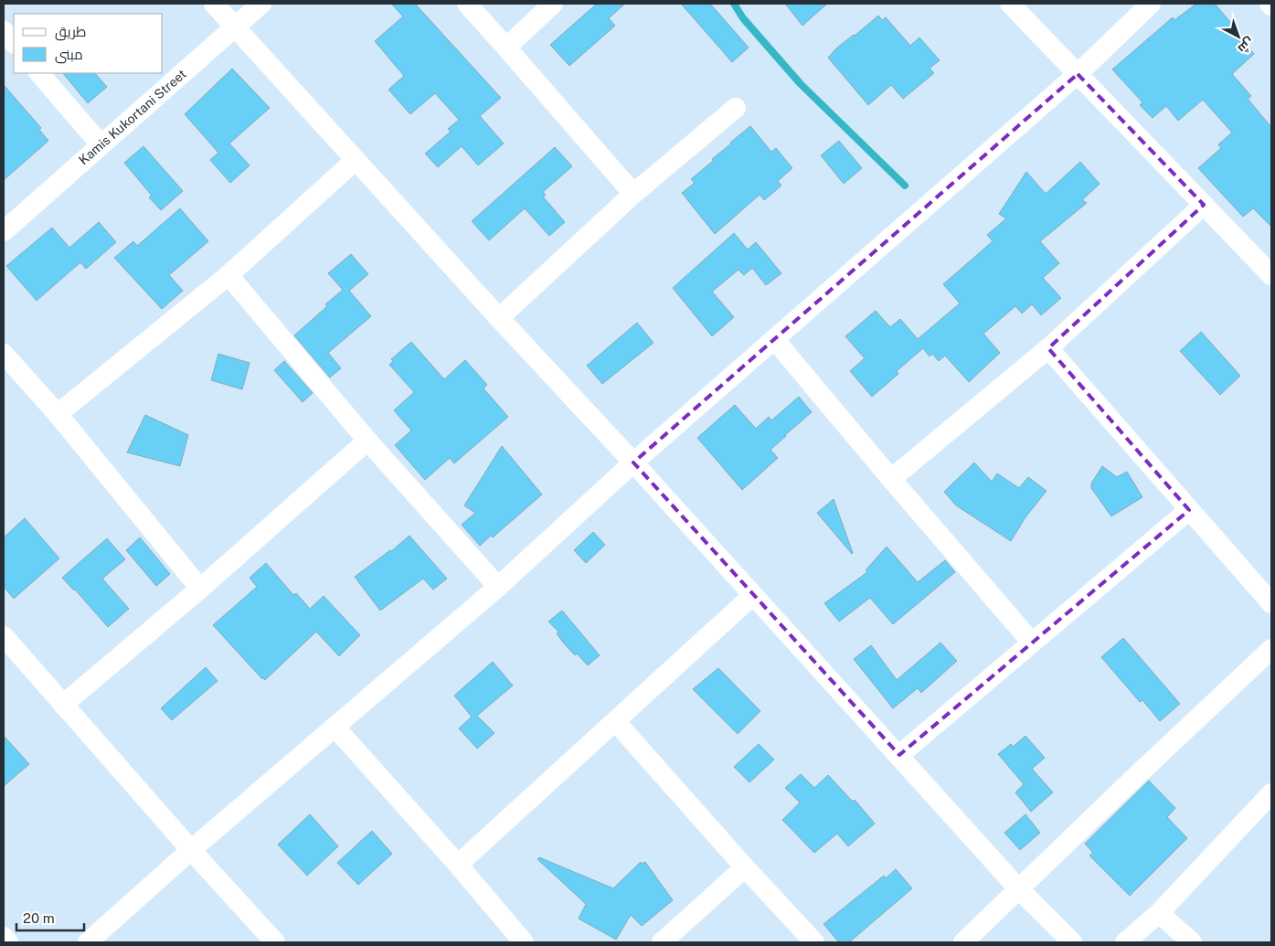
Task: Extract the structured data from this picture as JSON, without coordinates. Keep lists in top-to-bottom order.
{
  "streets": {
    "street": ["Kamis Kukortani Street"]
  },
  "legend": ["طريق", "مبنى"],
  "scale_bar": "20 m",
  "north": "bottom right"
}
